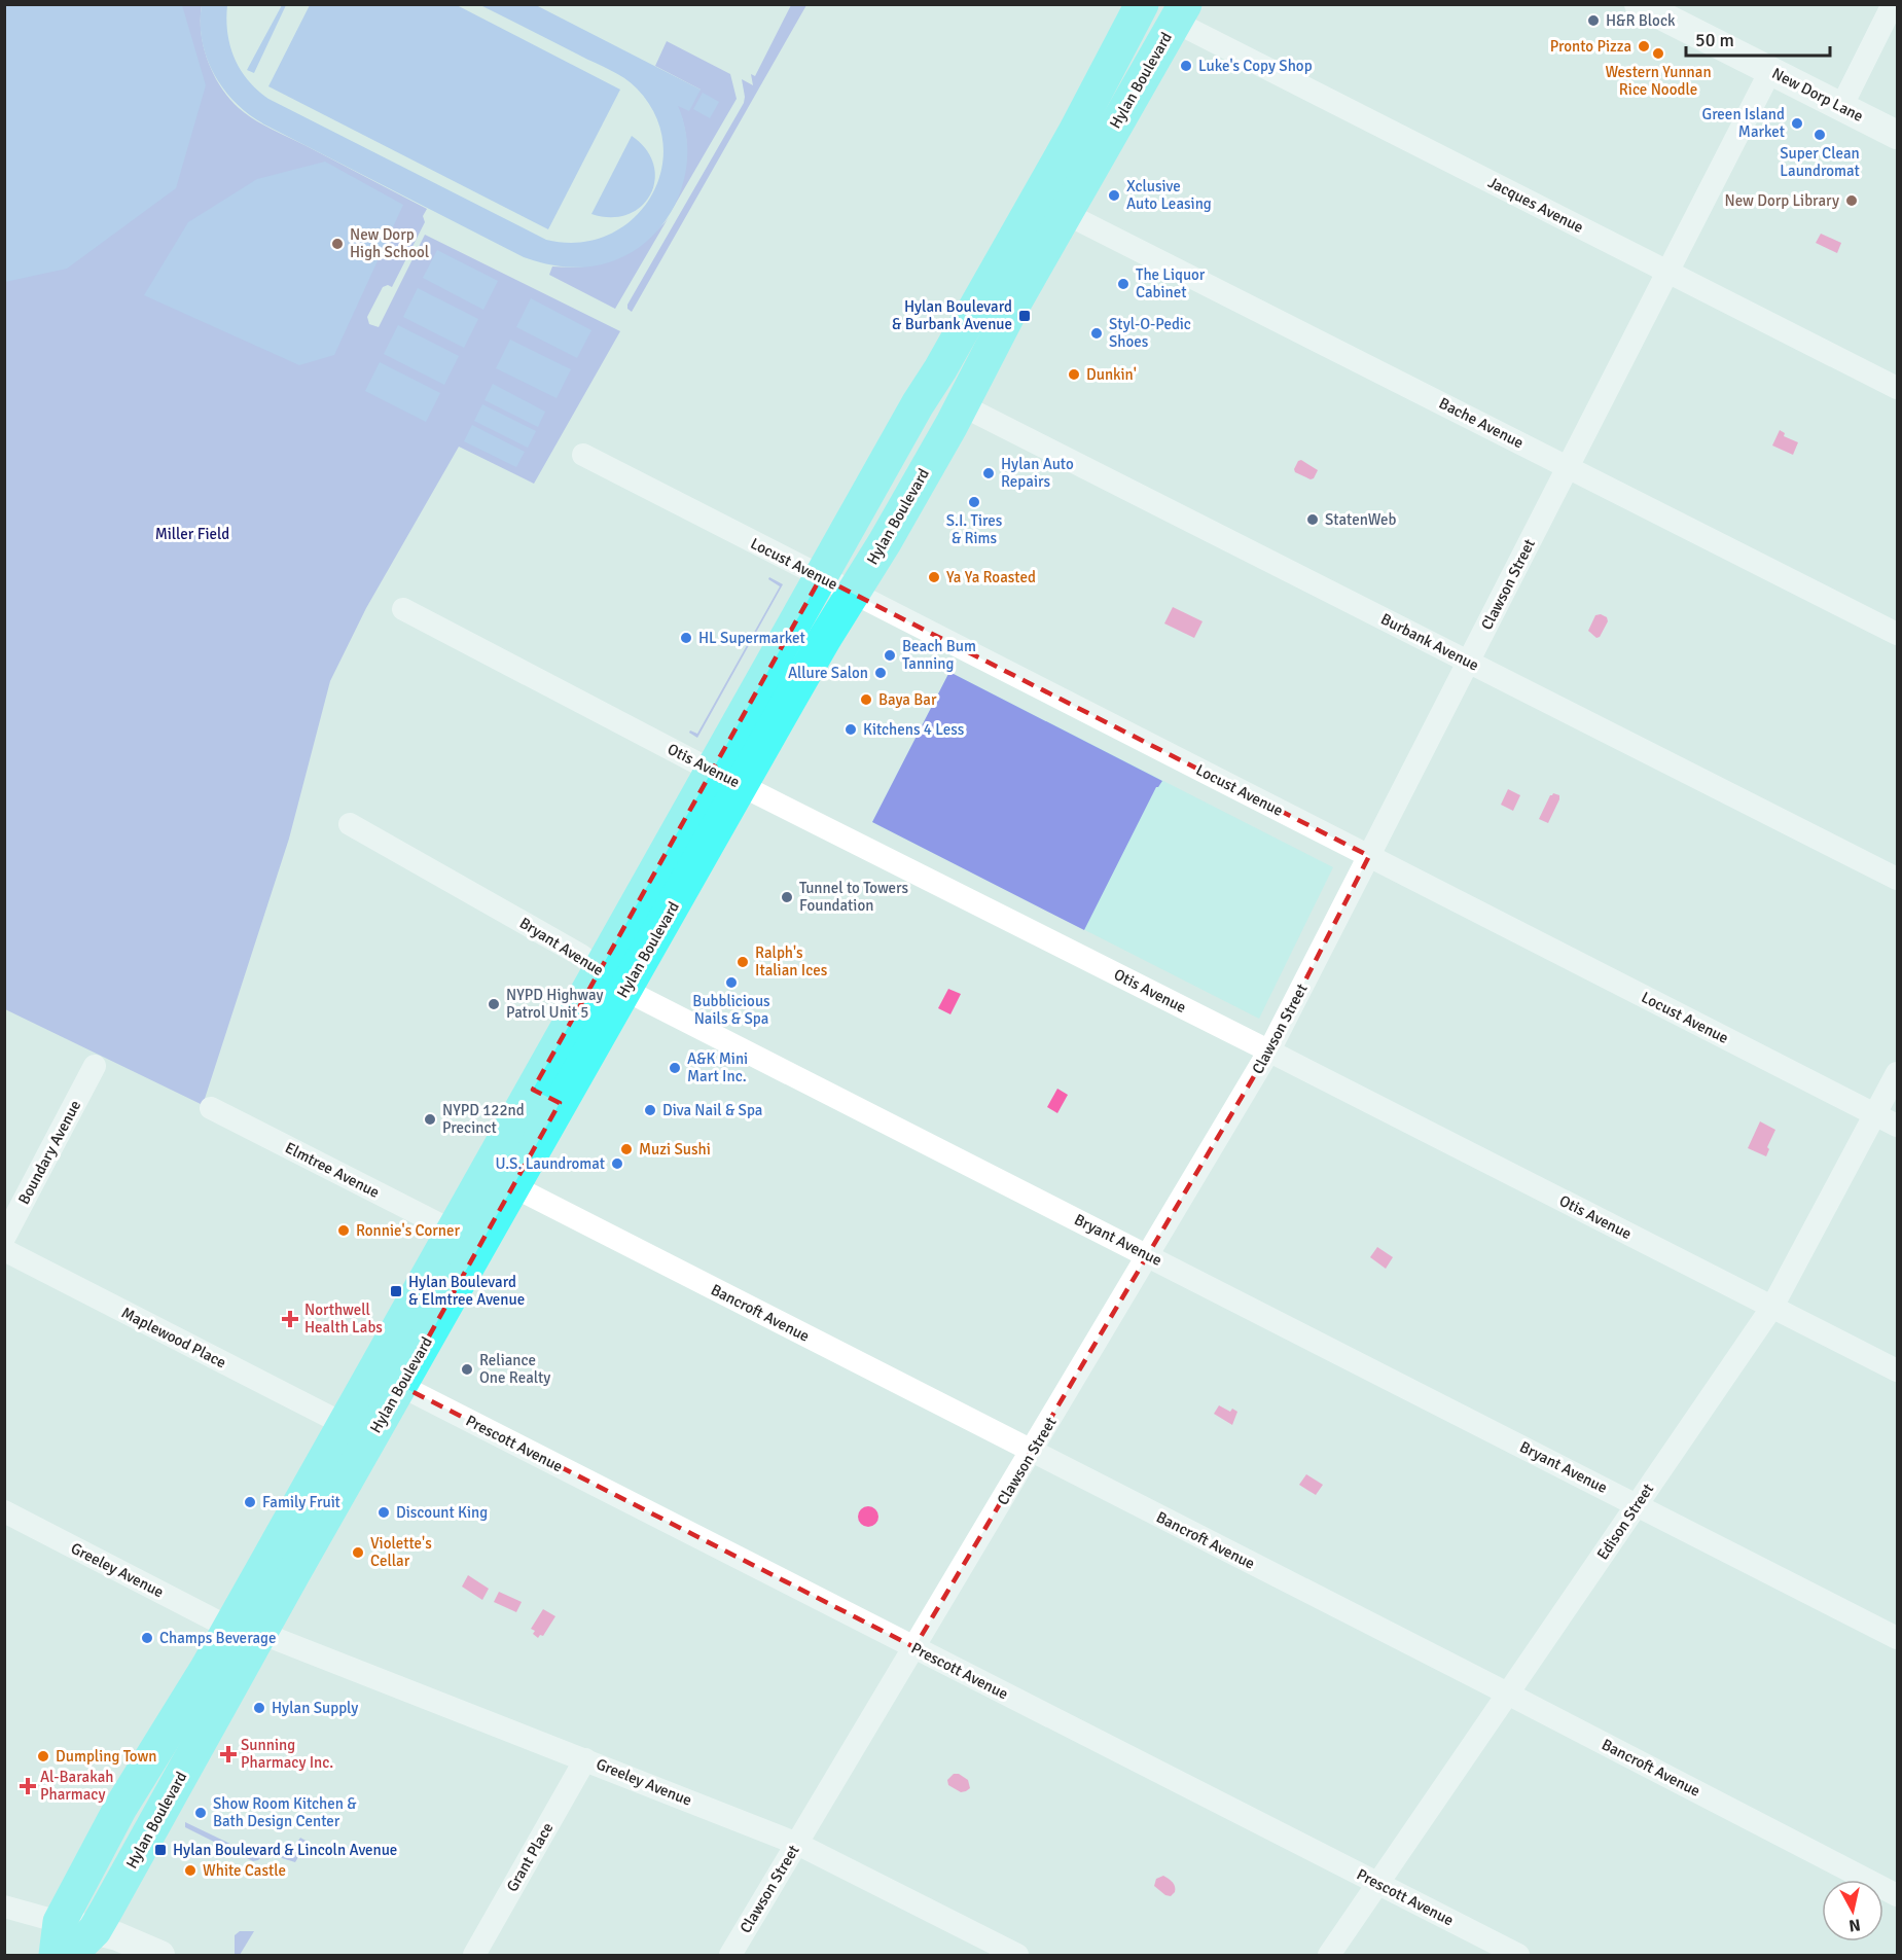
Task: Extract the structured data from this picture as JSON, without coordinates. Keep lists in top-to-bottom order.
{
  "streets": {
    "main road": ["Hylan Boulevard"],
    "street": [
      "New Dorp Lane",
      "Jacques Avenue",
      "Bache Avenue",
      "Locust Avenue",
      "Clawson Street",
      "Burbank Avenue",
      "Otis Avenue",
      "Bryant Avenue",
      "Boundary Avenue",
      "Elmtree Avenue",
      "Bancroft Avenue",
      "Maplewood Place",
      "Prescott Avenue",
      "Edison Street",
      "Greeley Avenue",
      "Grant Place"
    ]
  },
  "crossings": [
    ["Hylan Boulevard", "Jacques Avenue"],
    ["Hylan Boulevard", "Bache Avenue"],
    ["Hylan Boulevard", "Locust Avenue"],
    ["Hylan Boulevard", "Burbank Avenue"],
    ["Hylan Boulevard", "Otis Avenue"],
    ["Hylan Boulevard", "Bryant Avenue"],
    ["Hylan Boulevard", "Elmtree Avenue"],
    ["Hylan Boulevard", "Bancroft Avenue"],
    ["Hylan Boulevard", "Maplewood Place"],
    ["Hylan Boulevard", "Prescott Avenue"],
    ["Hylan Boulevard", "Greeley Avenue"],
    ["New Dorp Lane", "Clawson Street"],
    ["Jacques Avenue", "Clawson Street"],
    ["Bache Avenue", "Clawson Street"],
    ["Locust Avenue", "Clawson Street"],
    ["Locust Avenue", "Edison Street"],
    ["Clawson Street", "Burbank Avenue"],
    ["Clawson Street", "Otis Avenue"],
    ["Clawson Street", "Bryant Avenue"],
    ["Clawson Street", "Bancroft Avenue"],
    ["Clawson Street", "Prescott Avenue"],
    ["Clawson Street", "Greeley Avenue"],
    ["Otis Avenue", "Edison Street"],
    ["Bryant Avenue", "Edison Street"],
    ["Bancroft Avenue", "Edison Street"],
    ["Prescott Avenue", "Edison Street"],
    ["Greeley Avenue", "Grant Place"]
  ],
  "parks": ["Miller Field"],
  "places": {
    "other": [
      "H&R Block",
      "Pronto Pizza",
      "Western Yunnan Rice Noodle",
      "Luke's Copy Shop",
      "Green Island Market",
      "Super Clean Laundromat",
      "Xclusive Auto Leasing",
      "New Dorp Library",
      "New Dorp High School",
      "The Liquor Cabinet",
      "Styl-O-Pedic Shoes",
      "Dunkin'",
      "Hylan Auto Repairs",
      "S.I. Tires & Rims",
      "StatenWeb",
      "Ya Ya Roasted",
      "HL Supermarket",
      "Beach Bum Tanning",
      "Allure Salon",
      "Baya Bar",
      "Kitchens 4 Less",
      "Tunnel to Towers Foundation",
      "Ralph's Italian Ices",
      "Bubblicious Nails & Spa",
      "NYPD Highway Patrol Unit 5",
      "A&K Mini Mart Inc.",
      "Diva Nail & Spa",
      "NYPD 122nd Precinct",
      "Muzi Sushi",
      "U.S. Laundromat",
      "Ronnie's Corner",
      "Reliance One Realty",
      "Family Fruit",
      "Discount King",
      "Violette's Cellar",
      "Champs Beverage",
      "Hylan Supply",
      "Dumpling Town",
      "Show Room Kitchen & Bath Design Center",
      "White Castle"
    ],
    "transit": ["Hylan Boulevard & Burbank Avenue", "Hylan Boulevard & Elmtree Avenue", "Hylan Boulevard & Lincoln Avenue"],
    "health": ["Northwell Health Labs", "Sunning Pharmacy Inc.", "Al-Barakah Pharmacy"]
  },
  "scale_bar": "50 m",
  "north": "bottom"
}
